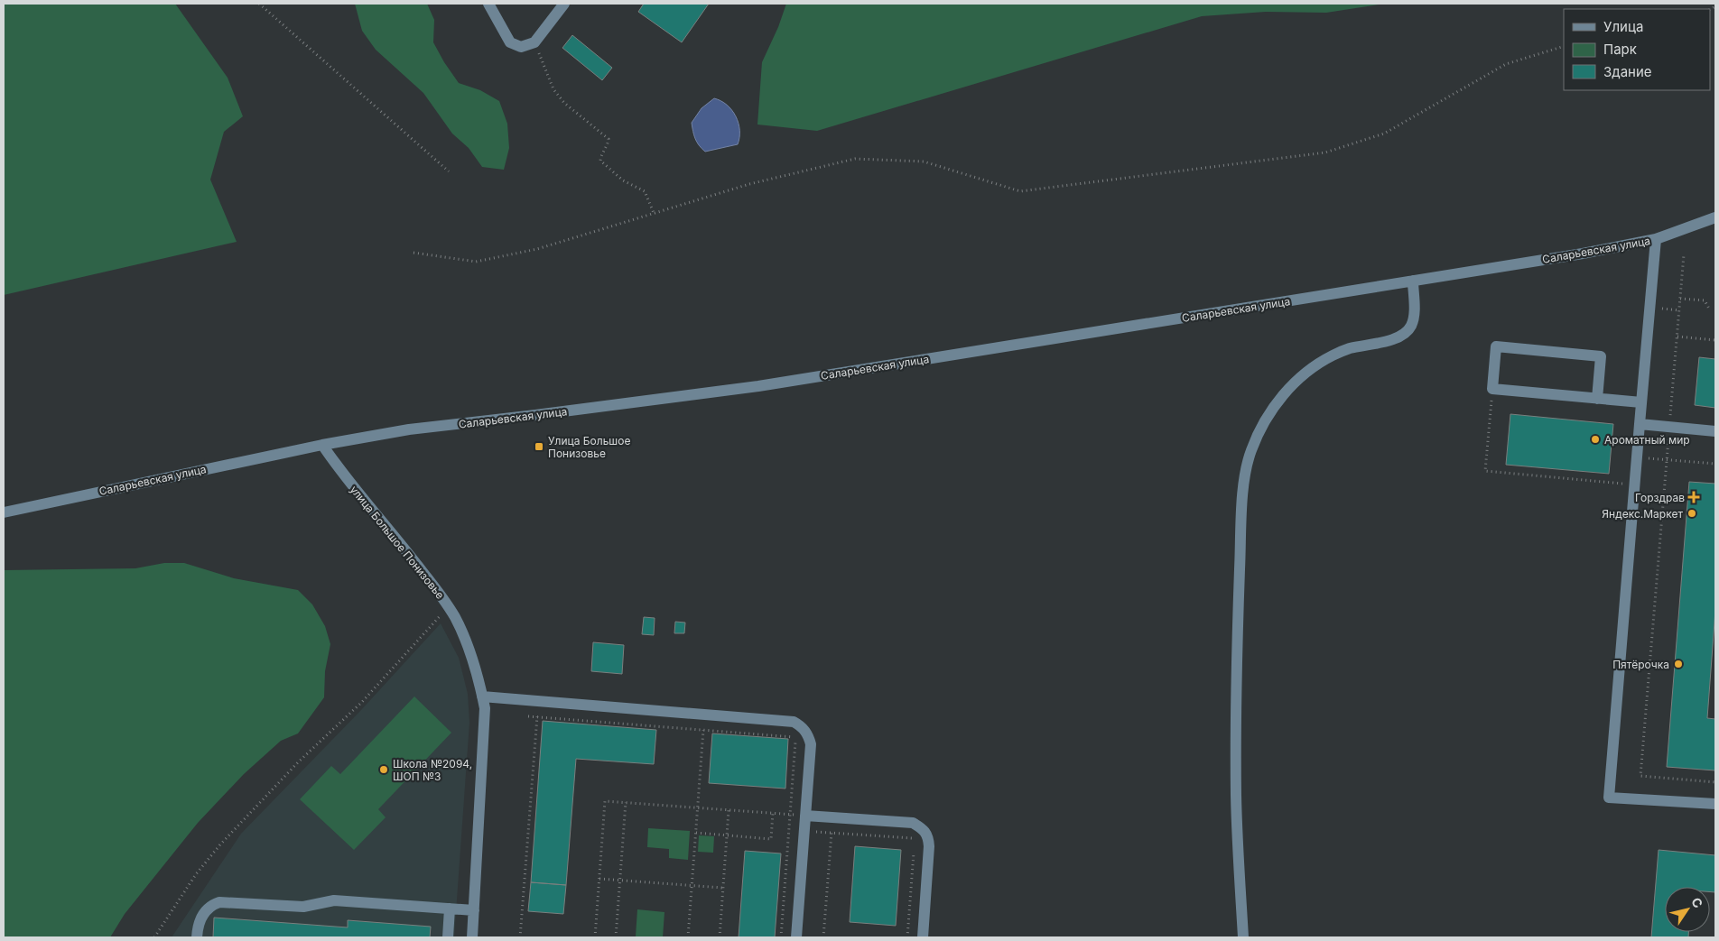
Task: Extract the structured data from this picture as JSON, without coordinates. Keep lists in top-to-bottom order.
{
  "streets": {
    "street": ["Саларьевская улица", "улица Большое Понизовье"]
  },
  "crossings": [
    ["Саларьевская улица", "улица Большое Понизовье"]
  ],
  "places": {
    "other": [
      "Ароматный мир",
      "Яндекс.Маркет",
      "Пятёрочка",
      "Школа №2094, ШОП №3"
    ],
    "transit": ["Улица Большое Понизовье"],
    "health": ["Горздрав"]
  },
  "legend": ["Улица", "Парк", "Здание"],
  "north": "top right"
}
